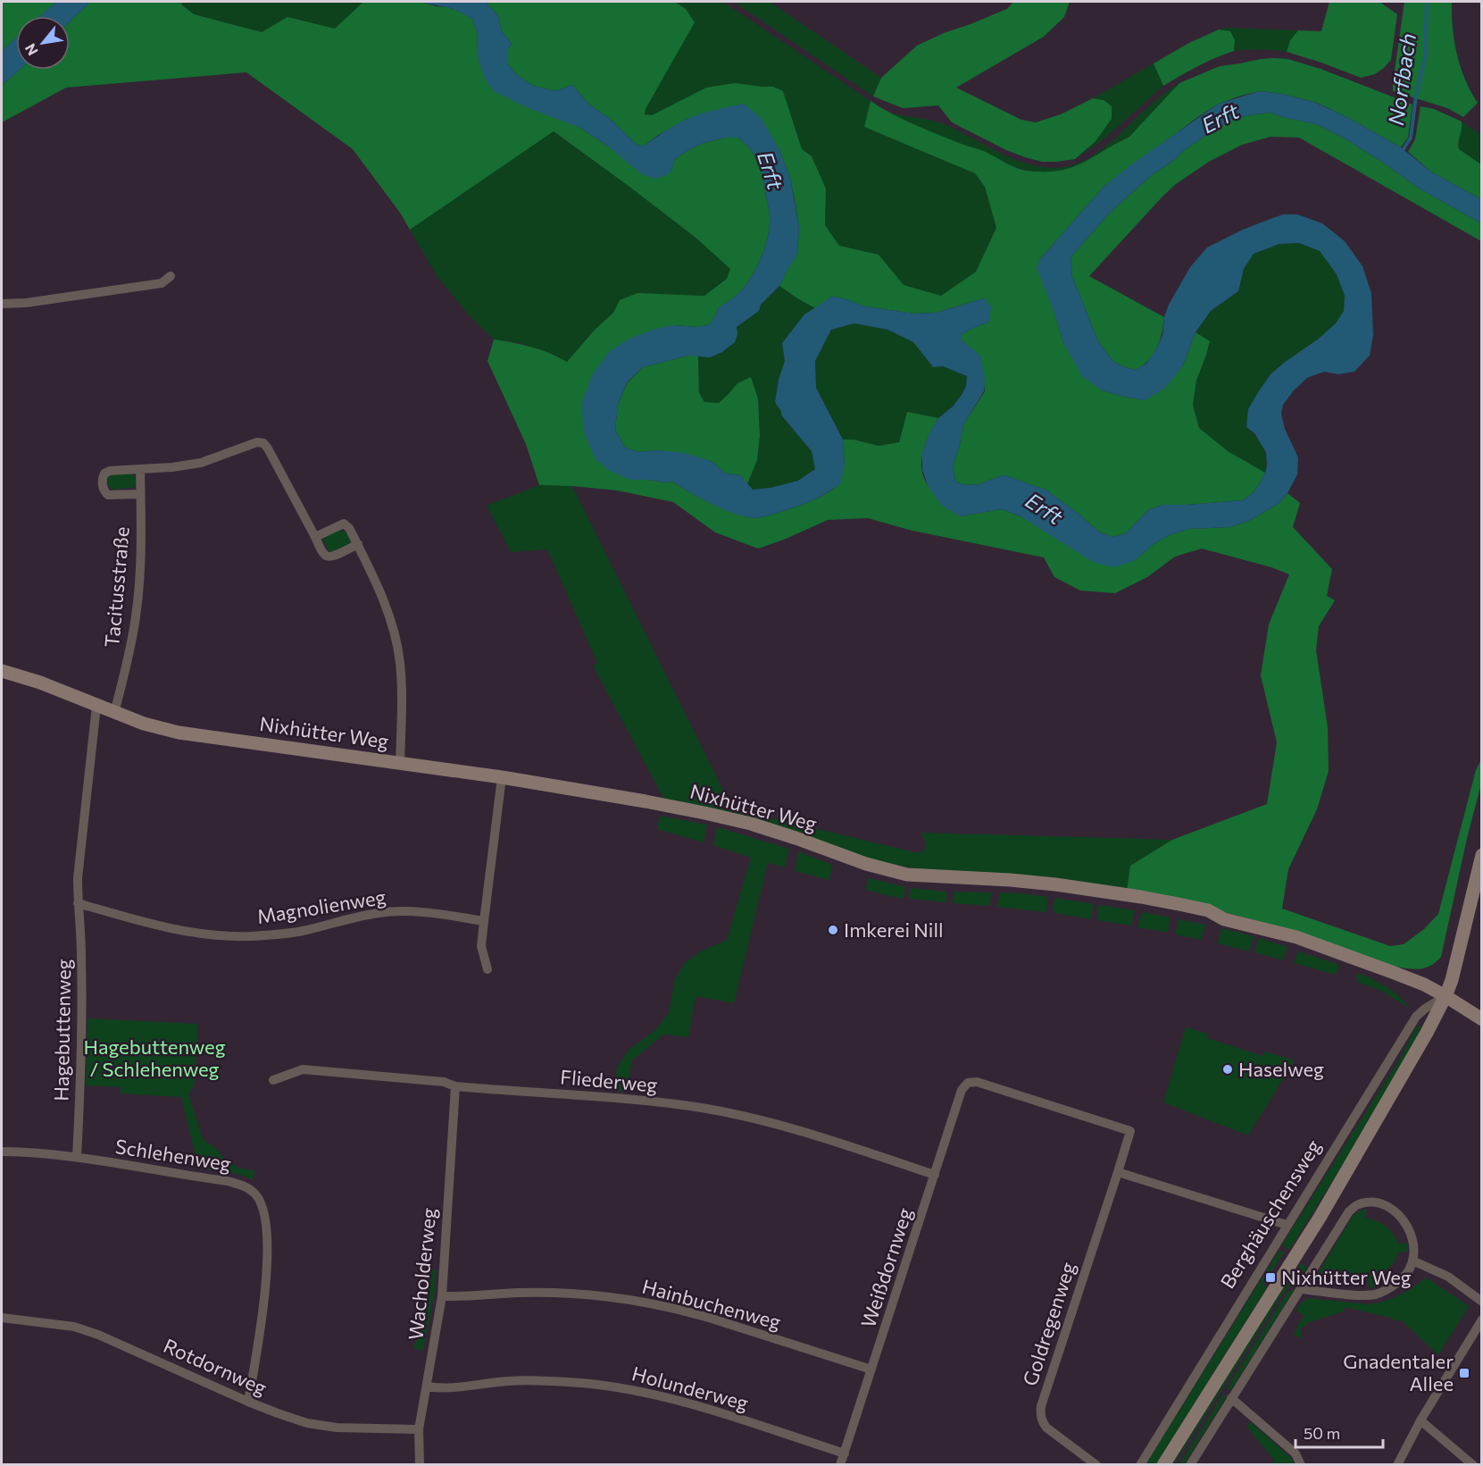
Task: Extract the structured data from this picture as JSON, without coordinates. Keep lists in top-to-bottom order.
{
  "streets": {
    "main road": ["Nixhütter Weg", "Berghäuschensweg"],
    "street": [
      "Tacitusstraße",
      "Magnolienweg",
      "Hagebuttenweg",
      "Fliederweg",
      "Schlehenweg",
      "Weißdornweg",
      "Wacholderweg",
      "Hainbuchenweg",
      "Goldregenweg",
      "Rotdornweg",
      "Holunderweg"
    ]
  },
  "crossings": [
    ["Tacitusstraße", "Nixhütter Weg"],
    ["Nixhütter Weg", "Berghäuschensweg"],
    ["Magnolienweg", "Hagebuttenweg"],
    ["Hagebuttenweg", "Schlehenweg"],
    ["Fliederweg", "Weißdornweg"],
    ["Fliederweg", "Wacholderweg"],
    ["Schlehenweg", "Rotdornweg"],
    ["Weißdornweg", "Hainbuchenweg"],
    ["Weißdornweg", "Goldregenweg"],
    ["Weißdornweg", "Holunderweg"],
    ["Wacholderweg", "Hainbuchenweg"],
    ["Wacholderweg", "Rotdornweg"],
    ["Wacholderweg", "Holunderweg"]
  ],
  "water": ["Norfbach", "Erft"],
  "parks": ["Hagebuttenweg / Schlehenweg"],
  "places": {
    "other": ["Imkerei Nill", "Haselweg"],
    "transit": ["Nixhütter Weg", "Gnadentaler Allee"]
  },
  "scale_bar": "50 m",
  "north": "bottom left"
}
